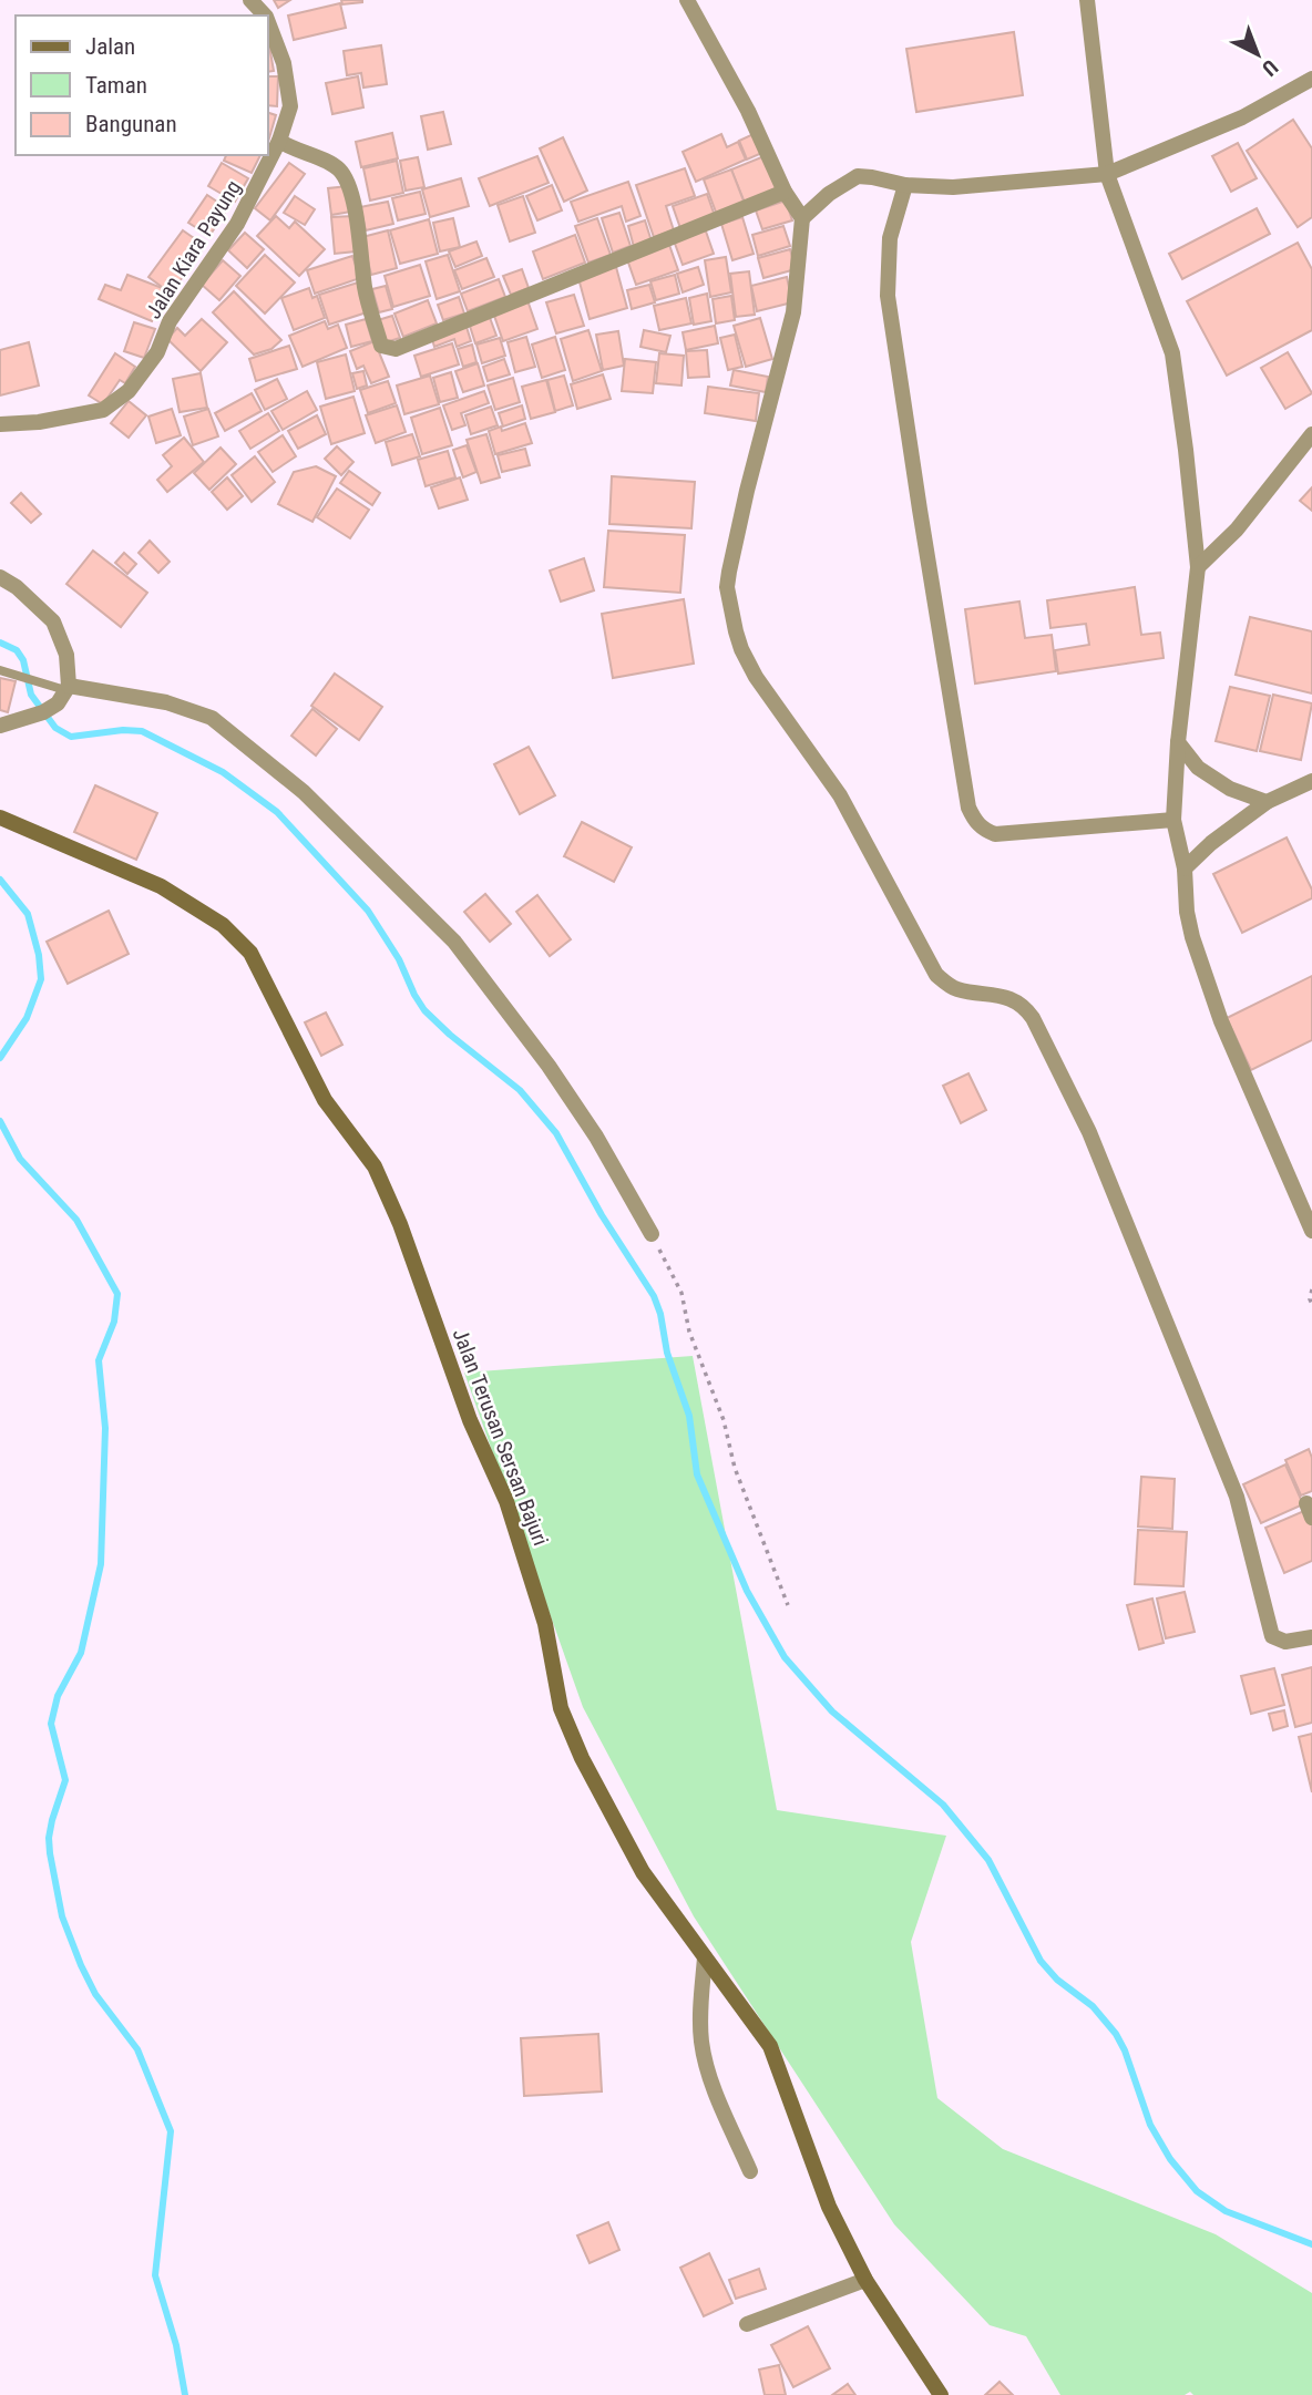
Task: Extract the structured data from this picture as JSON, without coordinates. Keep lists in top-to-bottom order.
{
  "streets": {
    "main road": ["Jalan Terusan Sersan Bajuri"],
    "street": ["Jalan Kiara Payung"]
  },
  "legend": ["Jalan", "Taman", "Bangunan"],
  "north": "bottom right"
}
